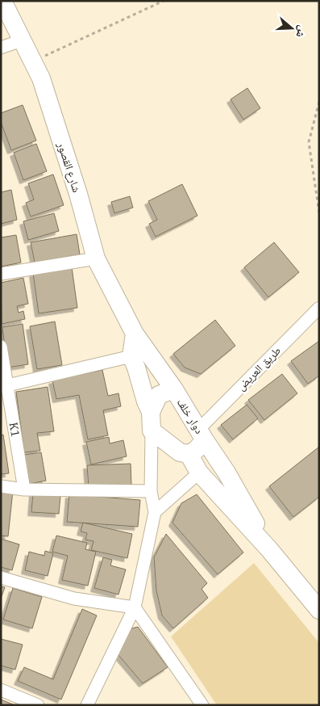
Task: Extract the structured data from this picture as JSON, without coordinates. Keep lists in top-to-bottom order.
{
  "streets": {
    "street": [
      "شارع القصور",
      "طريق العريض",
      "دوار خلف",
      "K1"
    ]
  },
  "crossings": [
    ["شارع القصور", "دوار خلف"],
    ["طريق العريض", "دوار خلف"]
  ],
  "north": "right"
}
